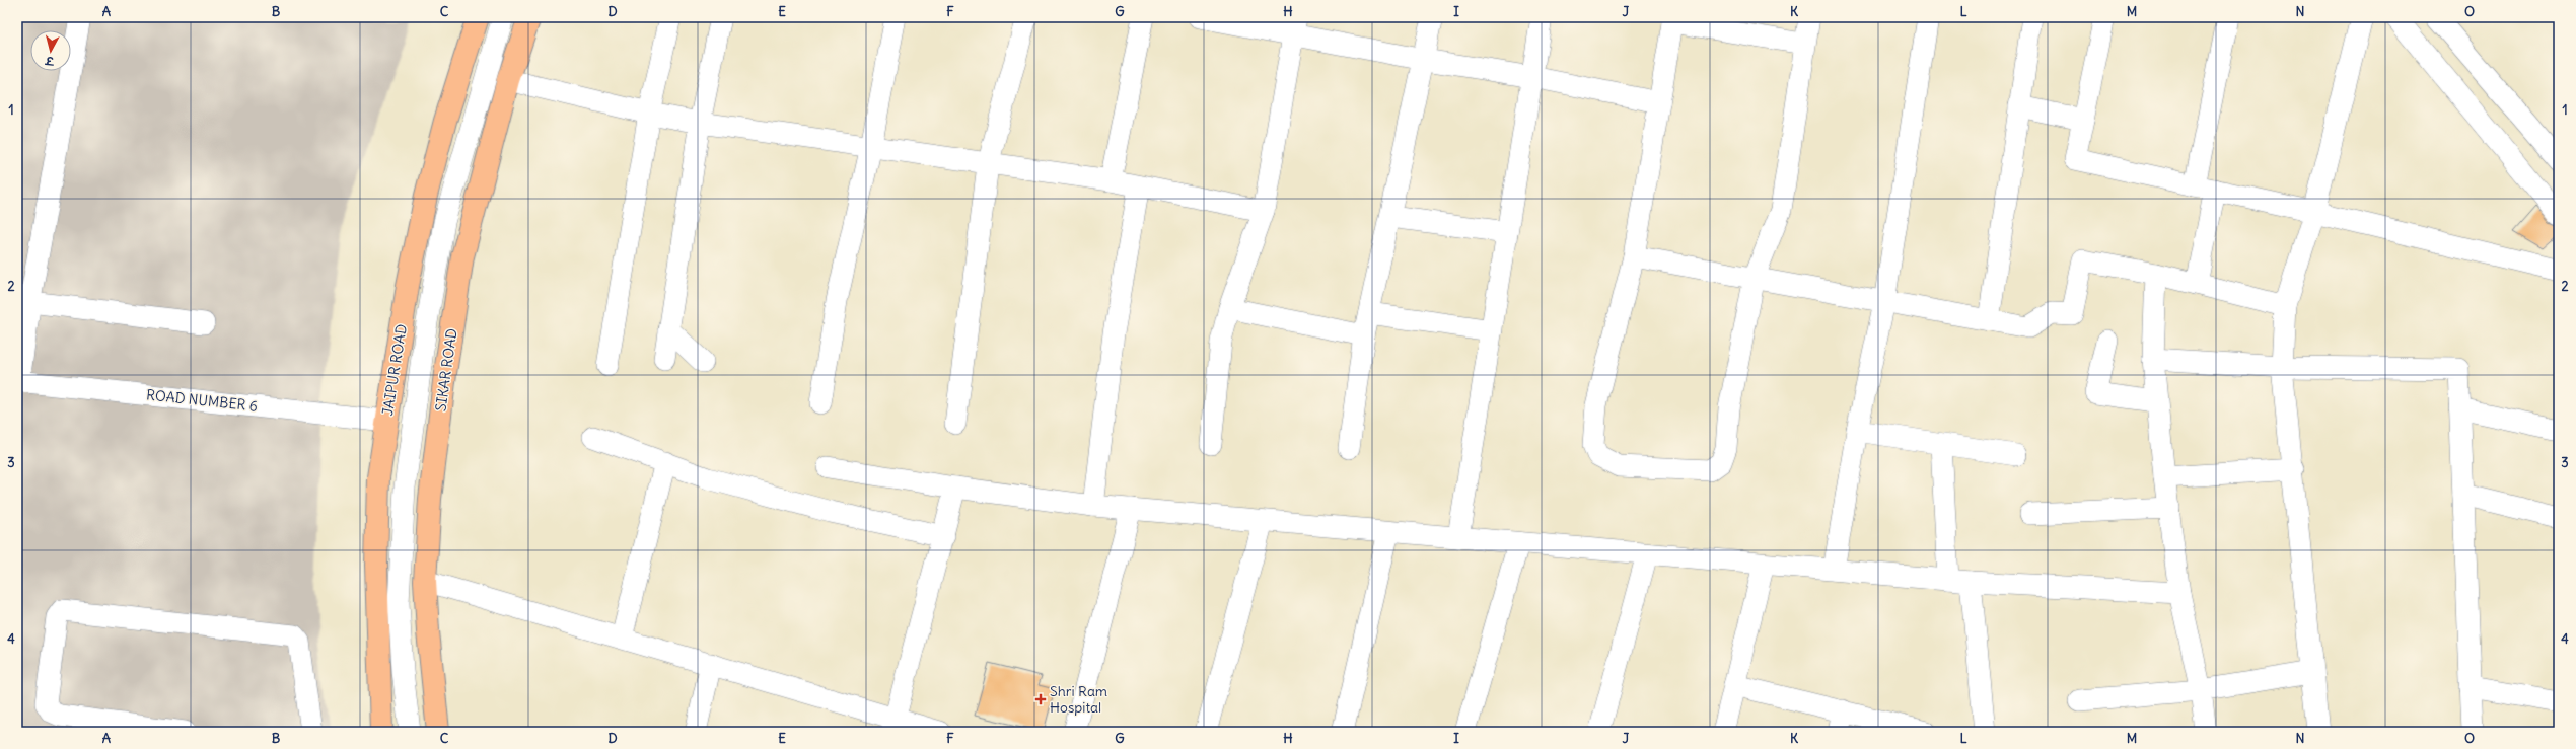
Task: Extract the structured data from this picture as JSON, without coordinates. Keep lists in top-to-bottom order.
{
  "streets": {
    "main road": ["JAIPUR ROAD", "SIKAR ROAD"],
    "street": ["ROAD NUMBER 6"]
  },
  "crossings": [
    ["JAIPUR ROAD", "ROAD NUMBER 6"]
  ],
  "places": {
    "health": ["Shri Ram Hospital"]
  },
  "north": "bottom",
  "grid": {
    "columns": [
      "A",
      "B",
      "C",
      "D",
      "E",
      "F",
      "G",
      "H",
      "I",
      "J",
      "K",
      "L",
      "M",
      "N",
      "O"
    ],
    "rows": [
      "1",
      "2",
      "3",
      "4"
    ]
  }
}
